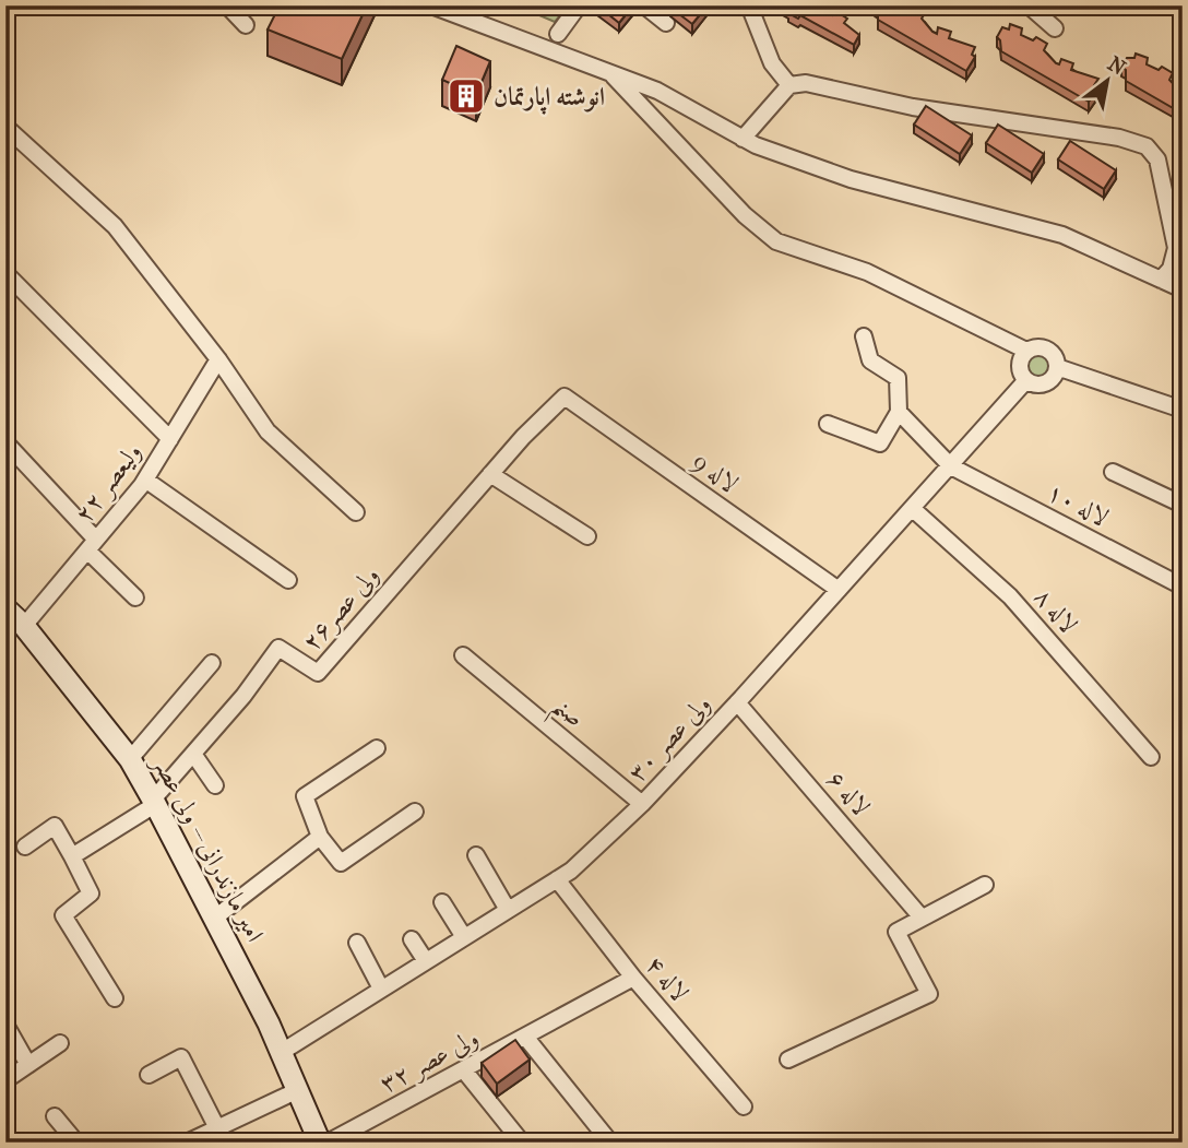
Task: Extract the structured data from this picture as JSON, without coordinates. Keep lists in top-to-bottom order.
{
  "streets": {
    "main road": ["امیر مازندرانی -- ولی عصر"],
    "street": [
      "لاله 9",
      "ولیعصر ۲۲",
      "لاله ۱۰",
      "ولی عصر۲۶",
      "لاله ۸",
      "صنم",
      "ولی عصر ۳۰",
      "لاله ۶",
      "لاله ۴",
      "ولی عصر ۳۲"
    ]
  },
  "crossings": [
    ["لاله 9", "ولی عصر۲۶"],
    ["لاله 9", "ولی عصر ۳۰"],
    ["ولیعصر ۲۲", "امیر مازندرانی -- ولی عصر"],
    ["لاله ۱۰", "ولی عصر ۳۰"],
    ["ولی عصر۲۶", "امیر مازندرانی -- ولی عصر"],
    ["لاله ۸", "ولی عصر ۳۰"],
    ["صنم", "ولی عصر ۳۰"],
    ["ولی عصر ۳۰", "لاله ۶"],
    ["ولی عصر ۳۰", "امیر مازندرانی -- ولی عصر"],
    ["ولی عصر ۳۰", "لاله ۴"],
    ["لاله ۴", "ولی عصر ۳۲"]
  ],
  "places": {
    "building": ["انوشته اپارتمان"]
  },
  "north": "top right"
}
